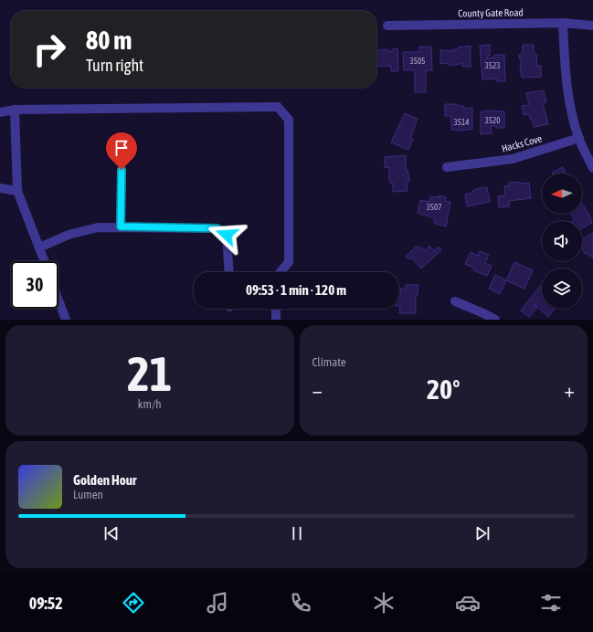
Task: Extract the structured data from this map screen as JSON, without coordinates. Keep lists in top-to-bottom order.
{
  "streets": {
    "street": ["County Gate Road", "Hacks Cove"]
  },
  "house_numbers": [
    "3505",
    "3523",
    "3520",
    "3514",
    "3507"
  ],
  "north": "left",
  "page": {
    "turn": ["80 m", "Turn right"],
    "limit": "30",
    "trip": "09:53 · 1 min · 120 m",
    "tile": [
      ["21", "km/h"],
      "Climate"
    ],
    "heat": ["−", "20°", "+"],
    "song": ["Golden Hour", "Lumen"],
    "tabs": "09:52"
  }
}
